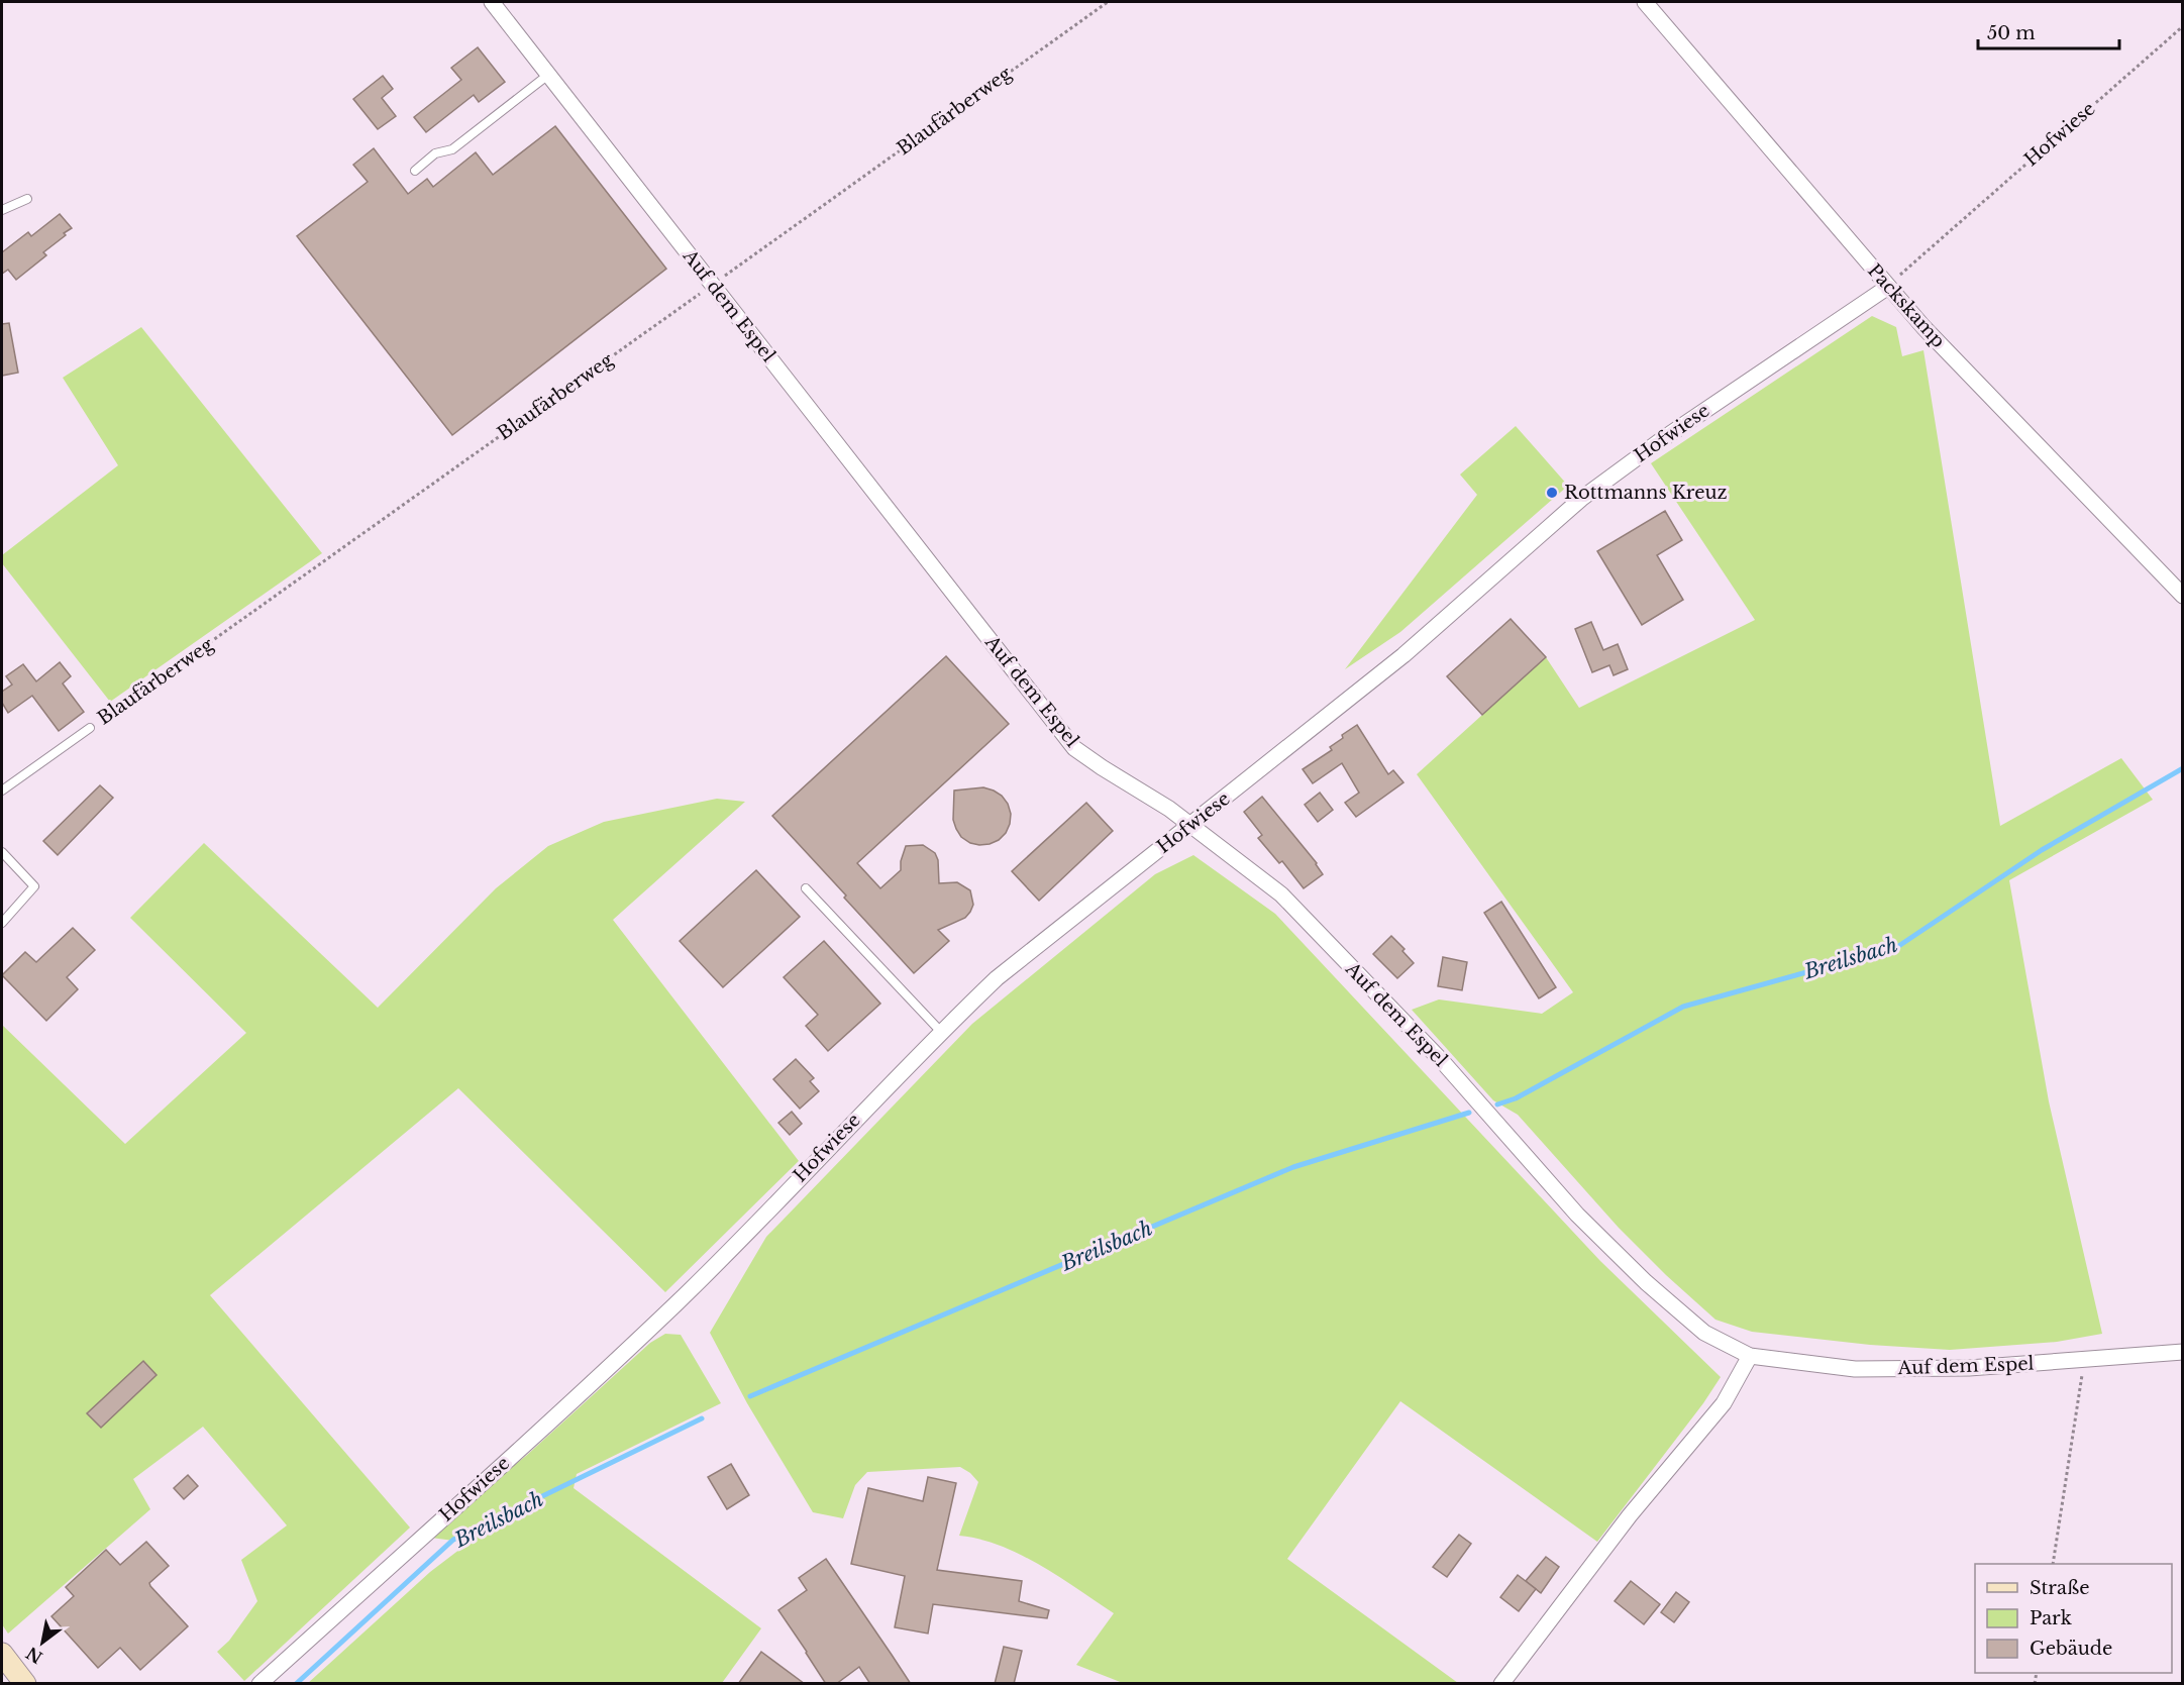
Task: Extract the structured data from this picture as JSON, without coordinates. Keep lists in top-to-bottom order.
{
  "streets": {
    "street": ["Hofwiese", "Auf dem Espel", "Packskamp"],
    "lane": ["Blaufärberweg"]
  },
  "crossings": [
    ["Blaufärberweg", "Auf dem Espel"],
    ["Hofwiese", "Auf dem Espel"],
    ["Hofwiese", "Packskamp"]
  ],
  "water": ["Breilsbach"],
  "places": ["Rottmanns Kreuz"],
  "legend": ["Straße", "Park", "Gebäude"],
  "scale_bar": "50 m",
  "north": "bottom left"
}
